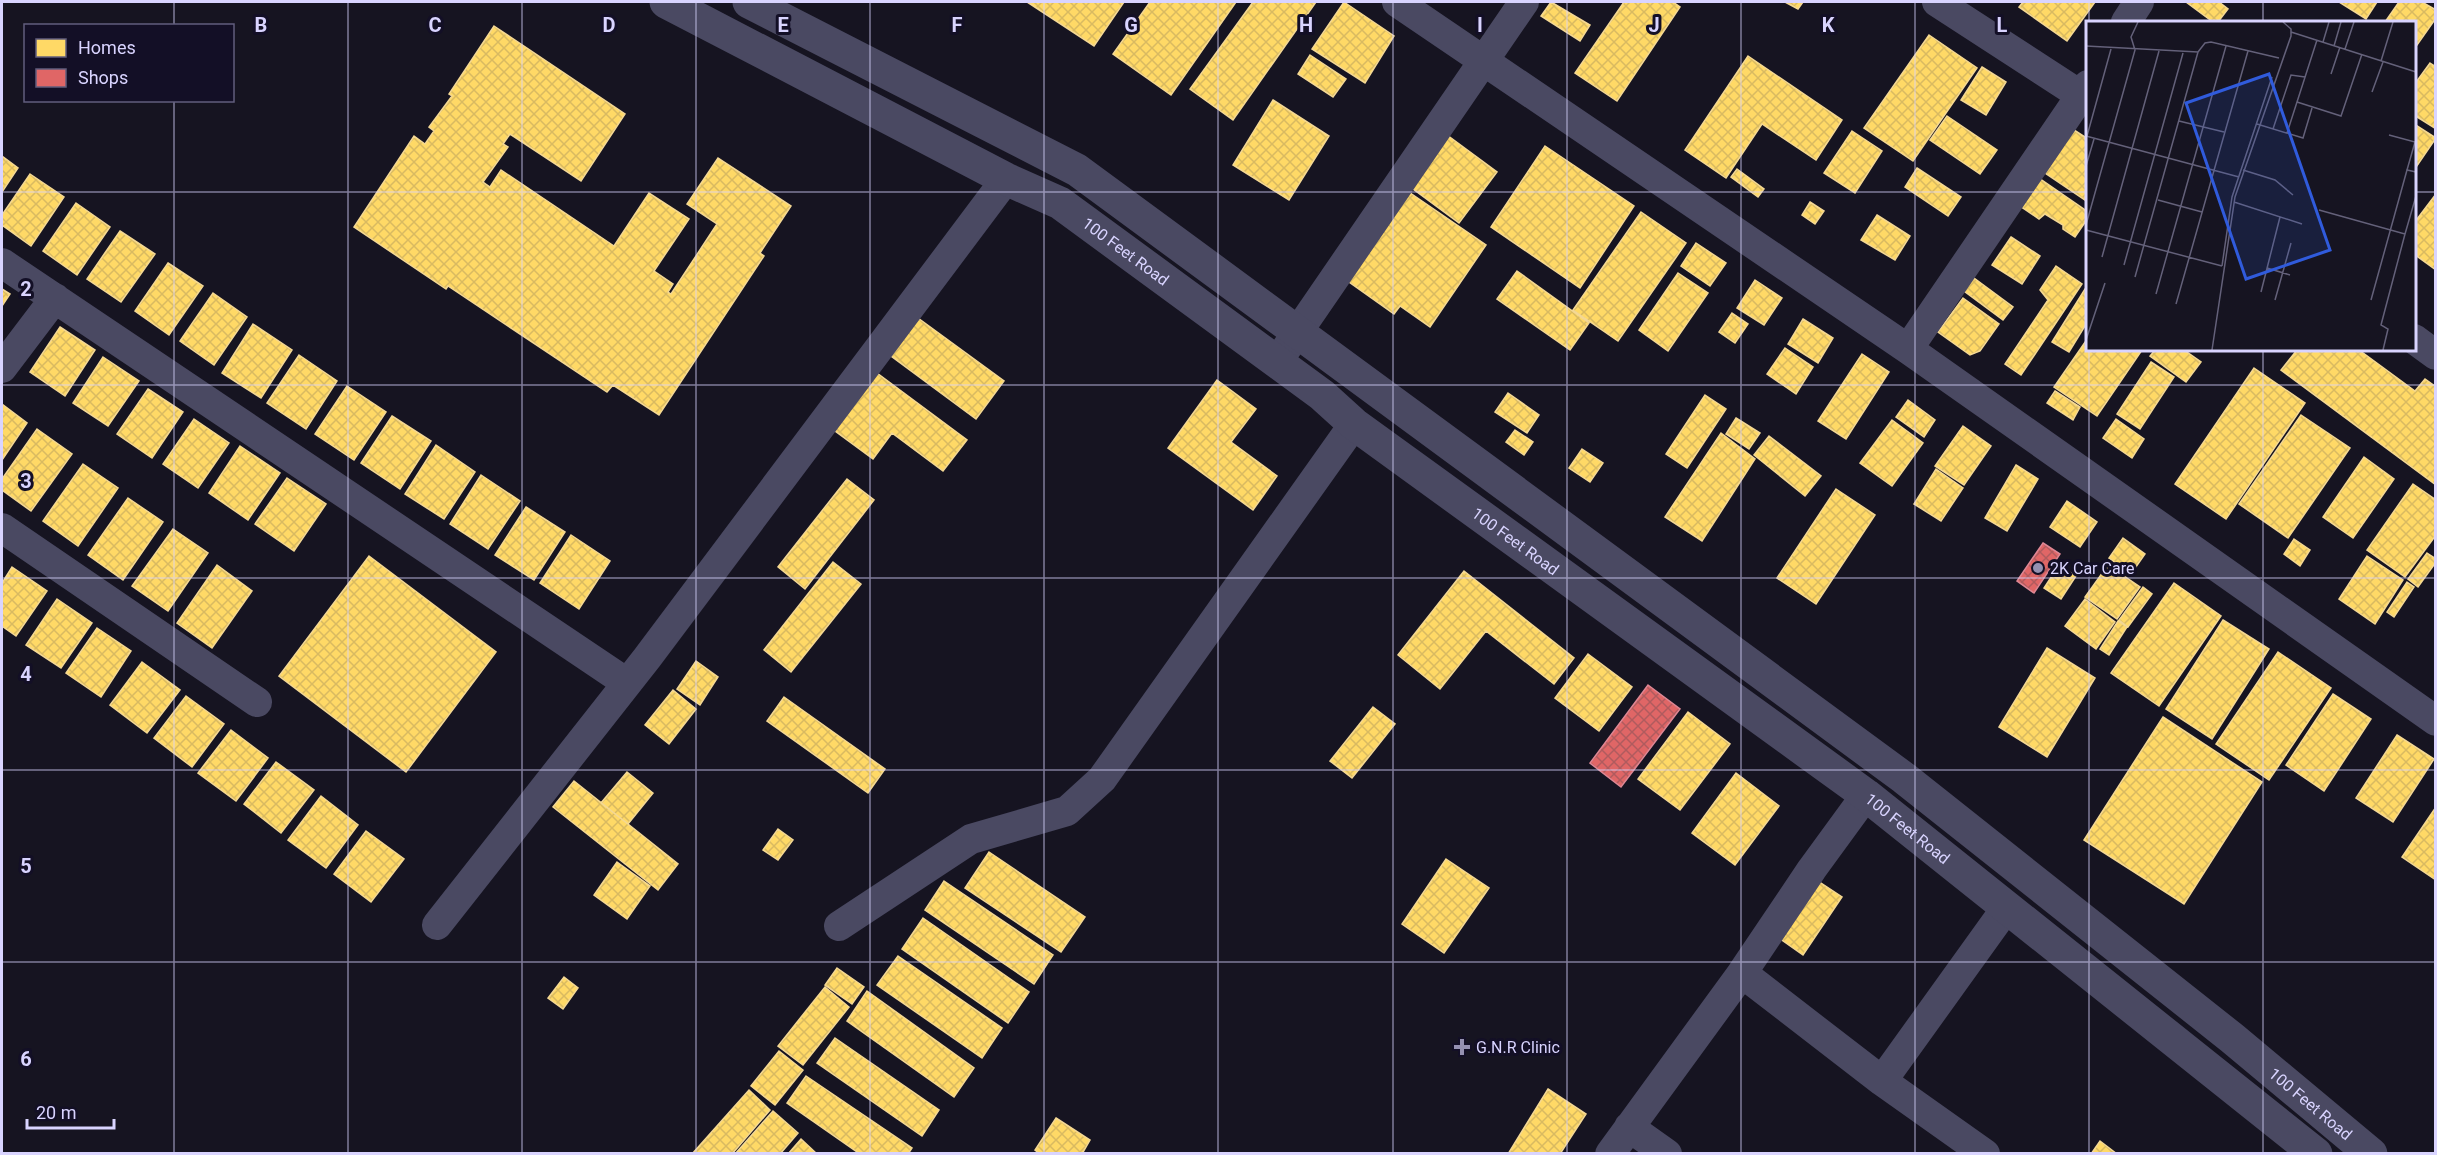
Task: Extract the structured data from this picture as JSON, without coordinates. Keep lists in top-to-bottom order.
{
  "streets": {
    "street": ["100 Feet Road"]
  },
  "places": {
    "other": ["2K Car Care"],
    "health": ["G.N.R Clinic"]
  },
  "legend": ["Homes", "Shops"],
  "scale_bar": "20 m",
  "grid": {
    "columns": [
      "B",
      "C",
      "D",
      "E",
      "F",
      "G",
      "H",
      "I",
      "J",
      "K",
      "L"
    ],
    "rows": [
      "2",
      "3",
      "4",
      "5",
      "6"
    ]
  }
}
